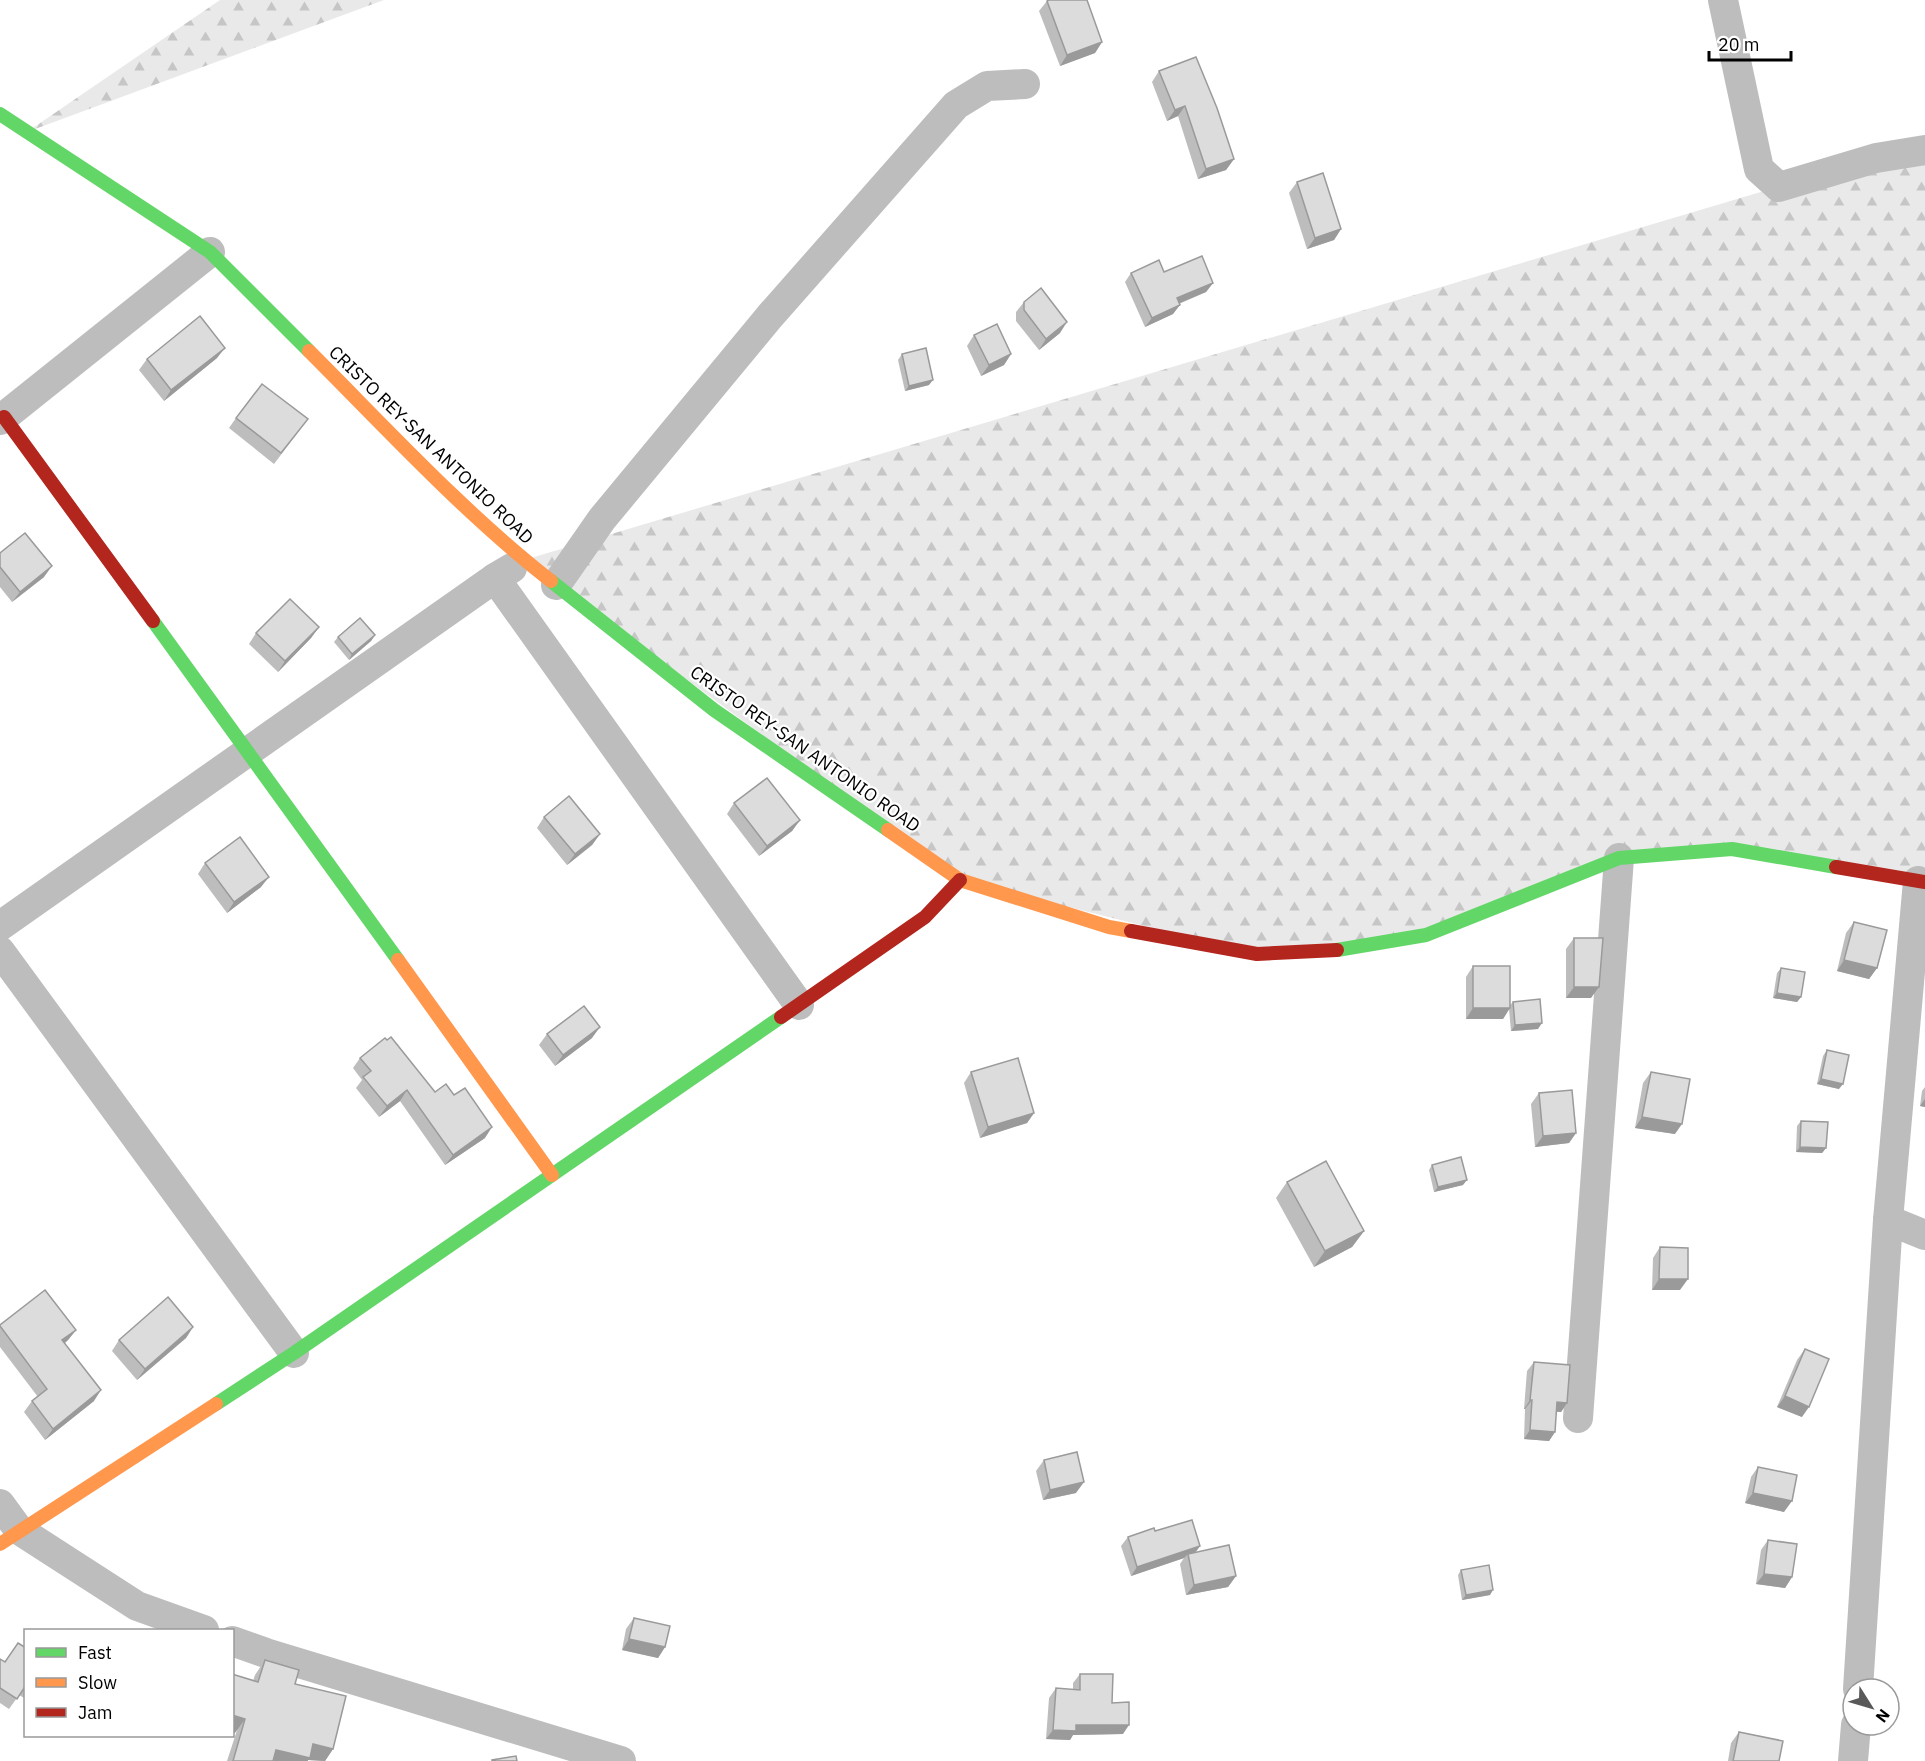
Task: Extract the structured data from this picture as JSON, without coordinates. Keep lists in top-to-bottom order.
{
  "streets": {
    "main road": ["CRISTO REY-SAN ANTONIO ROAD"]
  },
  "legend": ["Fast", "Slow", "Jam"],
  "scale_bar": "20 m",
  "north": "bottom right"
}
